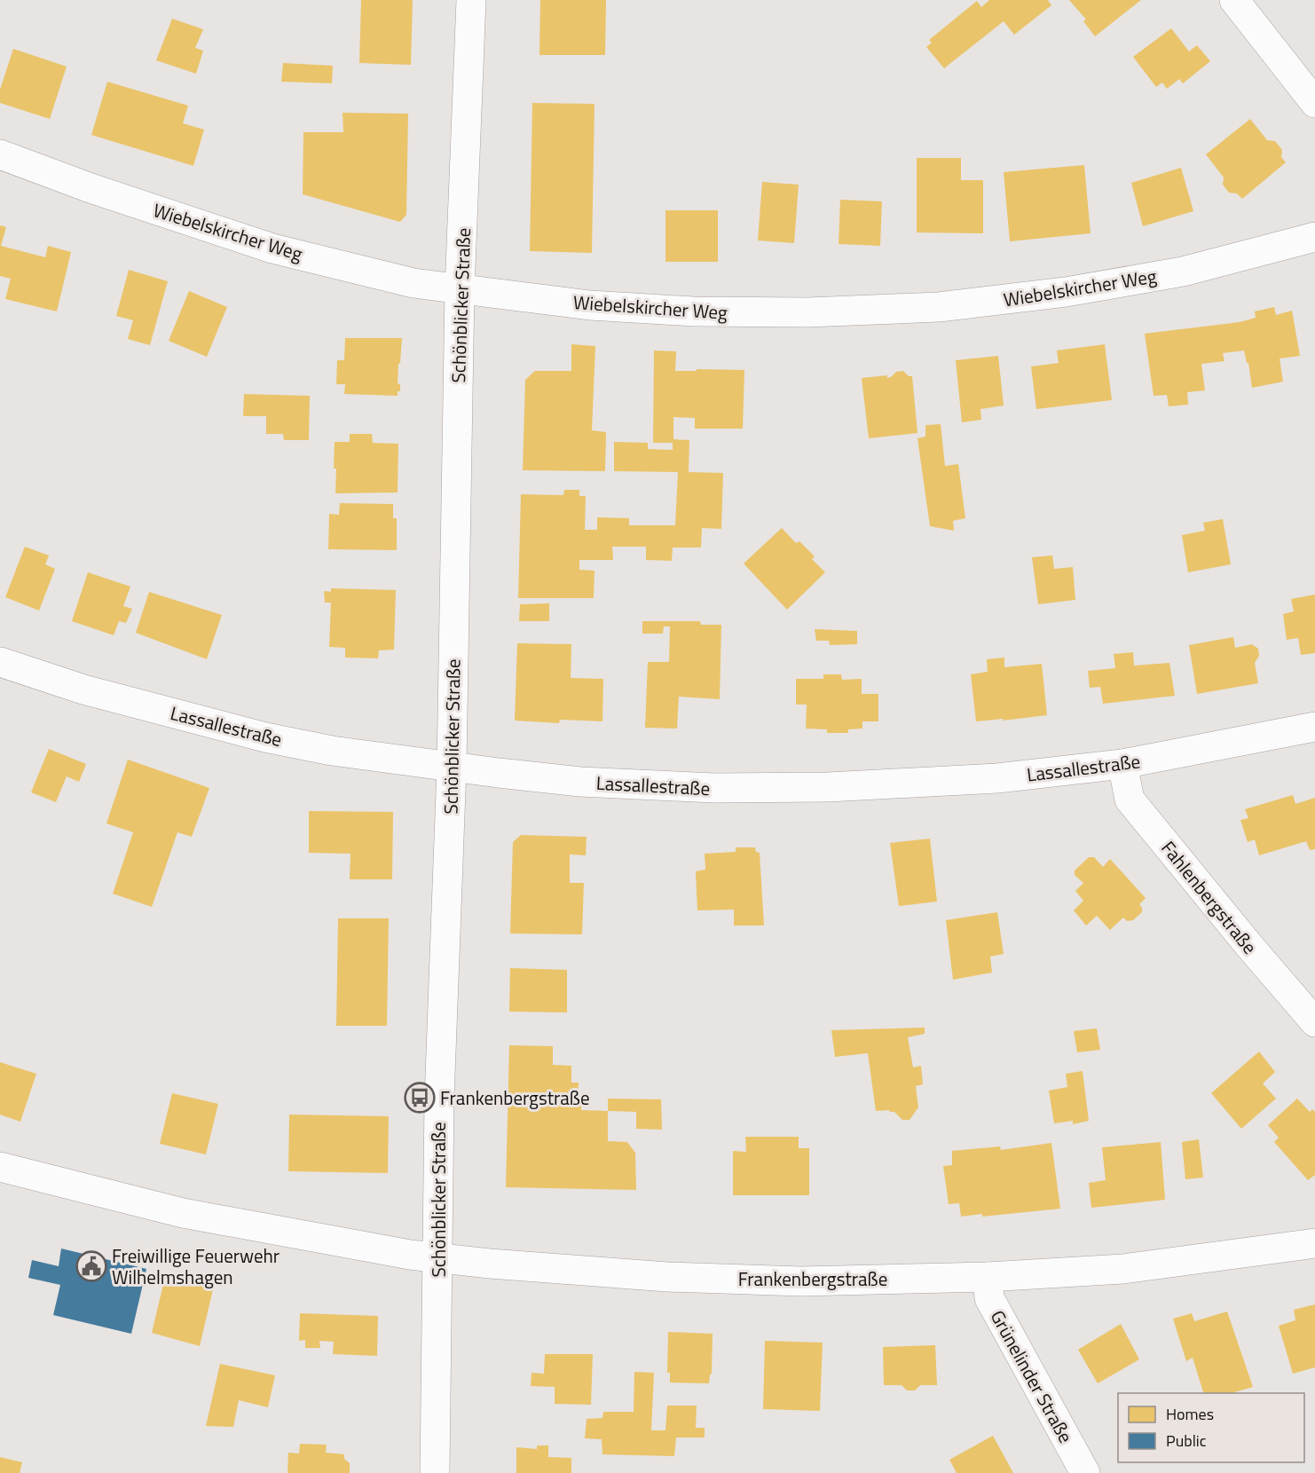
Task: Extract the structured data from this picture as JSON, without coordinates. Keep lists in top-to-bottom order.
{
  "streets": {
    "street": [
      "Wiebelskircher Weg",
      "Schönblicker Straße",
      "Lassallestraße",
      "Fahlenbergstraße",
      "Frankenbergstraße",
      "Grünelinder Straße"
    ]
  },
  "crossings": [
    ["Wiebelskircher Weg", "Schönblicker Straße"],
    ["Schönblicker Straße", "Lassallestraße"],
    ["Schönblicker Straße", "Frankenbergstraße"],
    ["Lassallestraße", "Fahlenbergstraße"],
    ["Frankenbergstraße", "Grünelinder Straße"]
  ],
  "places": {
    "bus stop": ["Frankenbergstraße"],
    "public building": ["Freiwillige Feuerwehr Wilhelmshagen"]
  },
  "legend": ["Homes", "Public"]
}
